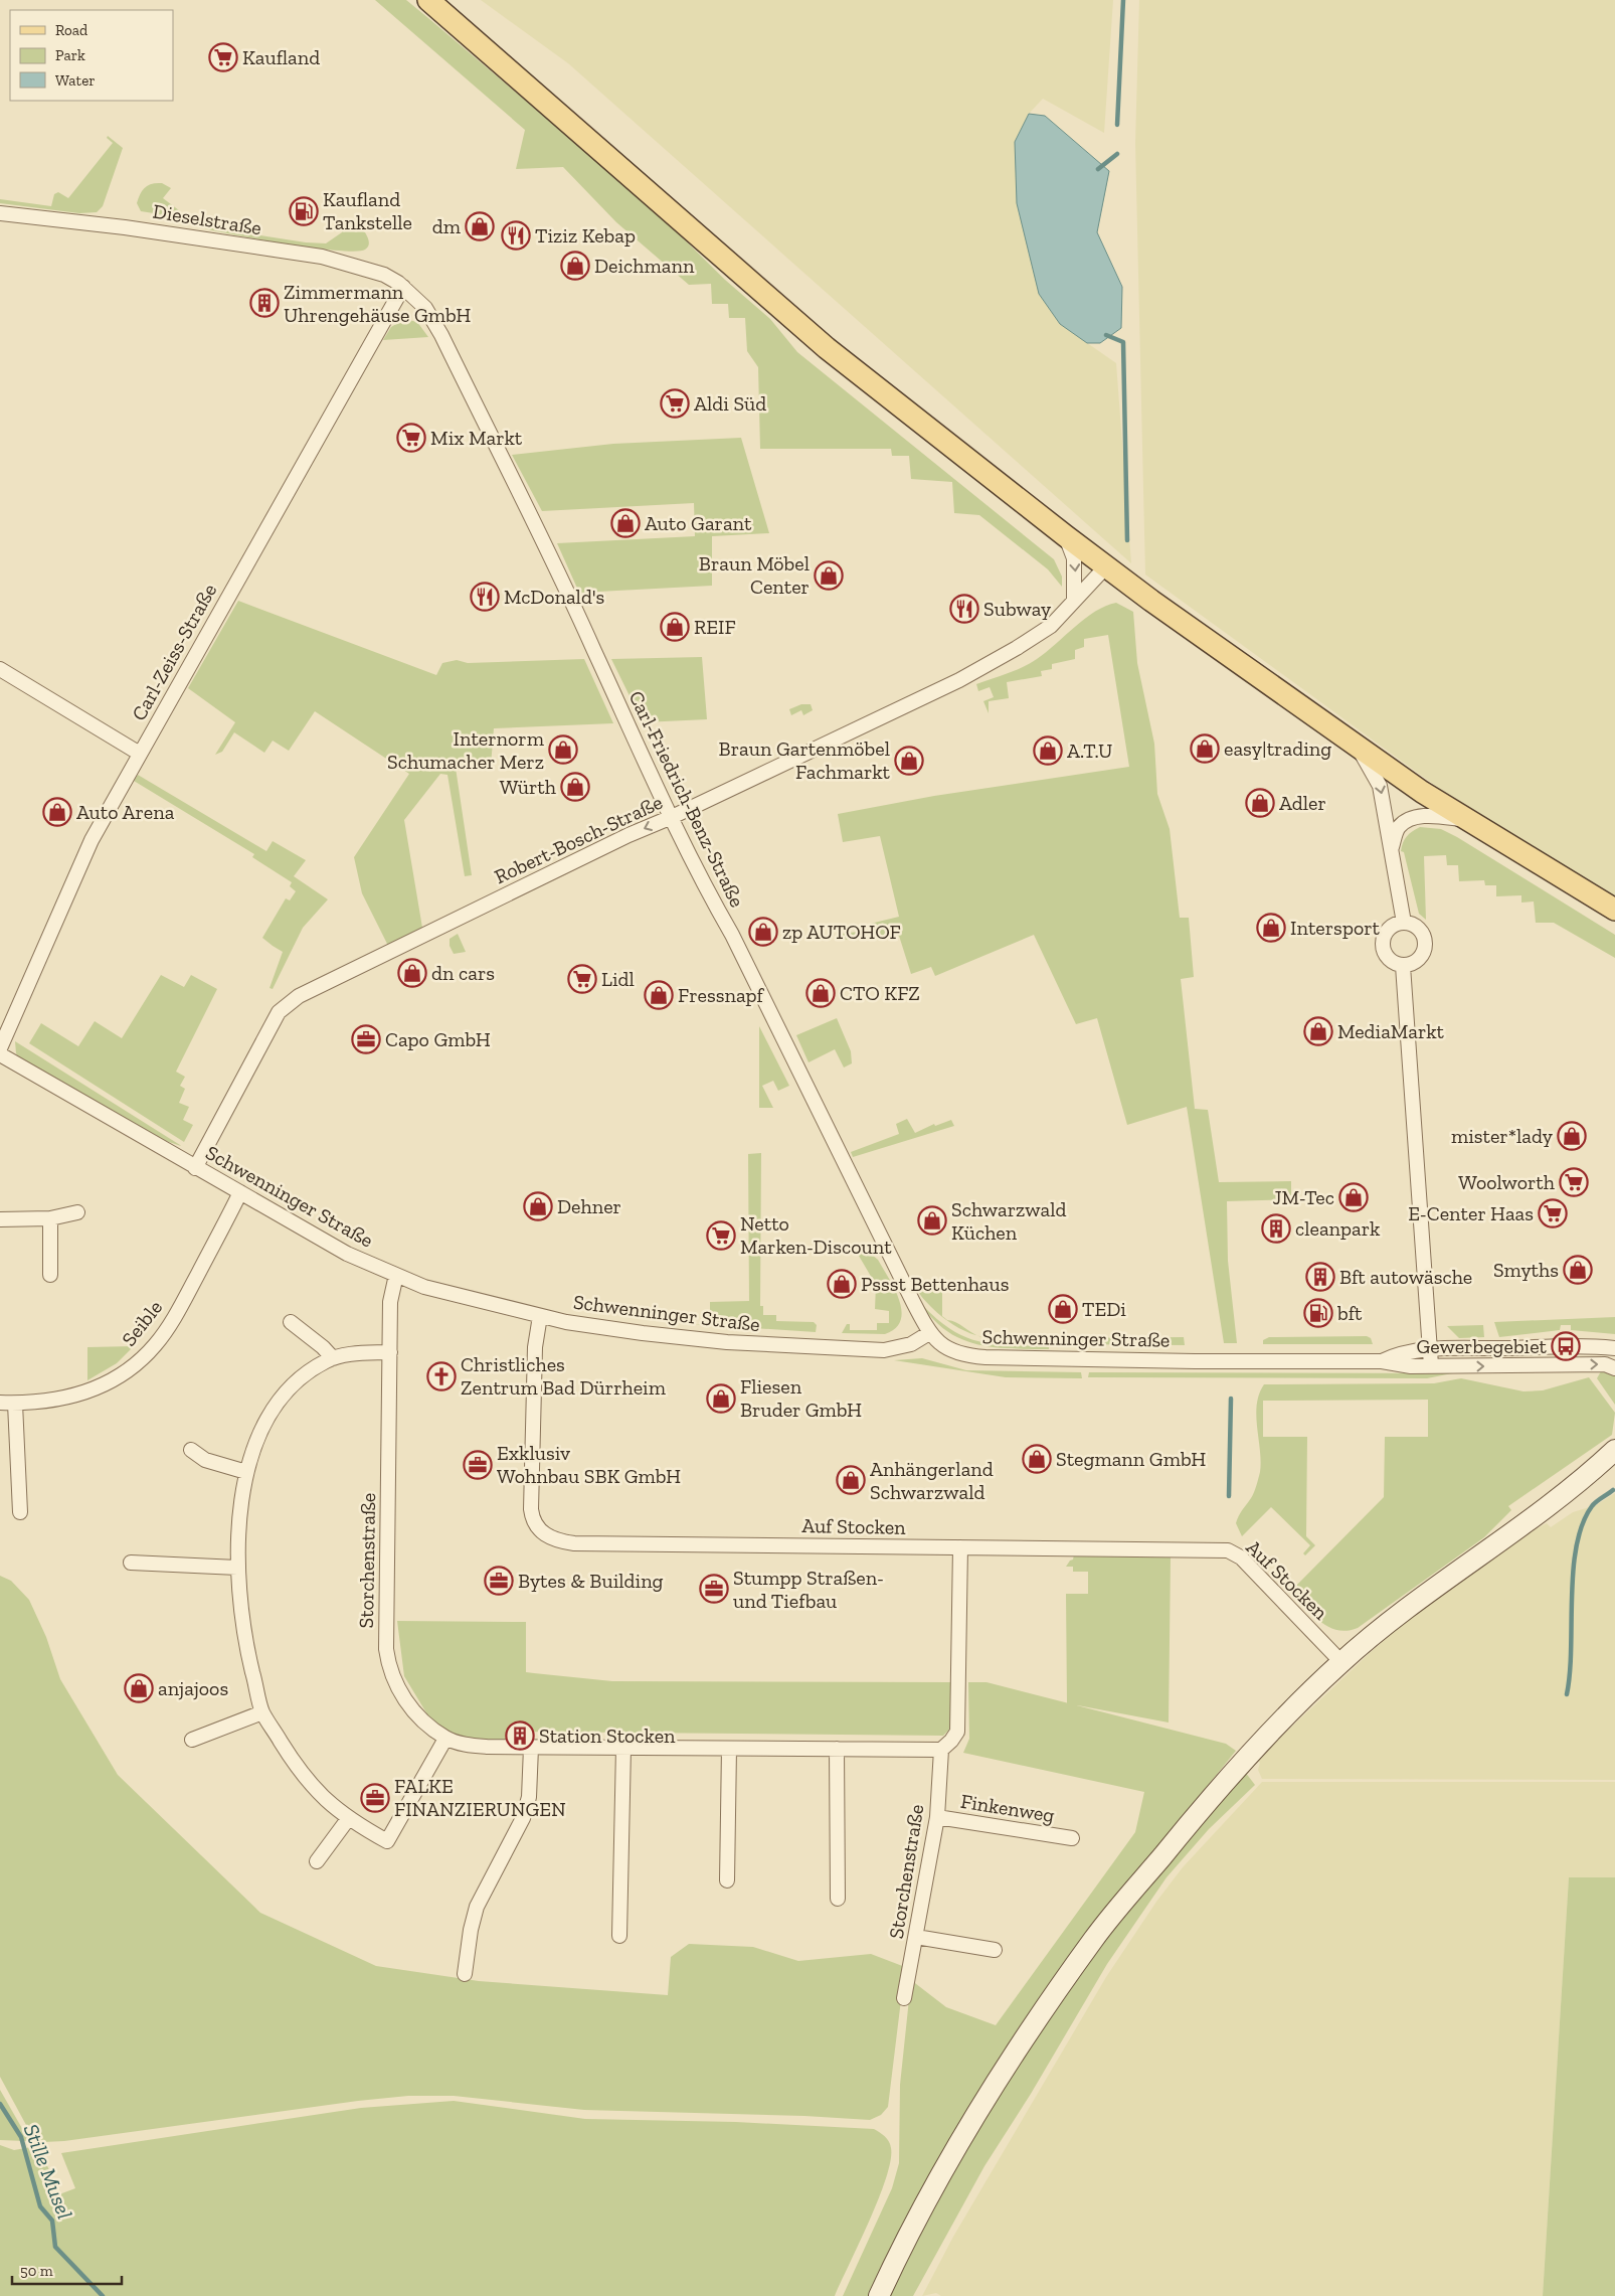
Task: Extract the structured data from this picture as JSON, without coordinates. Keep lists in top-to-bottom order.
{
  "streets": {
    "street": [
      "Dieselstraße",
      "Carl-Zeiss-Straße",
      "Carl-Friedrich-Benz-Straße",
      "Robert-Bosch-Straße",
      "Schwenninger Straße",
      "Seible",
      "Auf Stocken",
      "Storchenstraße",
      "Finkenweg"
    ]
  },
  "crossings": [
    ["Dieselstraße", "Carl-Zeiss-Straße"],
    ["Dieselstraße", "Carl-Friedrich-Benz-Straße"],
    ["Carl-Zeiss-Straße", "Carl-Friedrich-Benz-Straße"],
    ["Carl-Friedrich-Benz-Straße", "Robert-Bosch-Straße"],
    ["Carl-Friedrich-Benz-Straße", "Schwenninger Straße"],
    ["Robert-Bosch-Straße", "Schwenninger Straße"],
    ["Schwenninger Straße", "Seible"],
    ["Schwenninger Straße", "Auf Stocken"],
    ["Schwenninger Straße", "Storchenstraße"],
    ["Storchenstraße", "Finkenweg"]
  ],
  "one_way": ["Robert-Bosch-Straße"],
  "water": ["Stille Musel"],
  "places": {
    "supermarket": [
      "Kaufland",
      "Aldi Süd",
      "Mix Markt",
      "Lidl",
      "Woolworth",
      "E-Center Haas",
      "Netto Marken-Discount"
    ],
    "fuel station": ["Kaufland Tankstelle", "bft"],
    "shop": [
      "dm",
      "Deichmann",
      "Auto Garant",
      "Braun Möbel Center",
      "REIF",
      "easy|trading",
      "Internorm Schumacher Merz",
      "A.T.U",
      "Braun Gartenmöbel Fachmarkt",
      "Würth",
      "Adler",
      "Auto Arena",
      "Intersport",
      "zp AUTOHOF",
      "dn cars",
      "CTO KFZ",
      "Fressnapf",
      "MediaMarkt",
      "mister*lady",
      "JM-Tec",
      "Dehner",
      "Schwarzwald Küchen",
      "Smyths",
      "Pssst Bettenhaus",
      "TEDi",
      "Fliesen Bruder GmbH",
      "Stegmann GmbH",
      "Anhängerland Schwarzwald",
      "anjajoos"
    ],
    "restaurant": ["Tiziz Kebap", "McDonald's", "Subway"],
    "building": [
      "Zimmermann Uhrengehäuse GmbH",
      "cleanpark",
      "Bft autowäsche",
      "Station Stocken"
    ],
    "office": [
      "Capo GmbH",
      "Exklusiv Wohnbau SBK GmbH",
      "Bytes & Building",
      "Stumpp Straßen- und Tiefbau",
      "FALKE FINANZIERUNGEN"
    ],
    "bus stop": ["Gewerbegebiet"],
    "church": ["Christliches Zentrum Bad Dürrheim"]
  },
  "legend": ["Road", "Park", "Water"],
  "scale_bar": "50 m"
}
